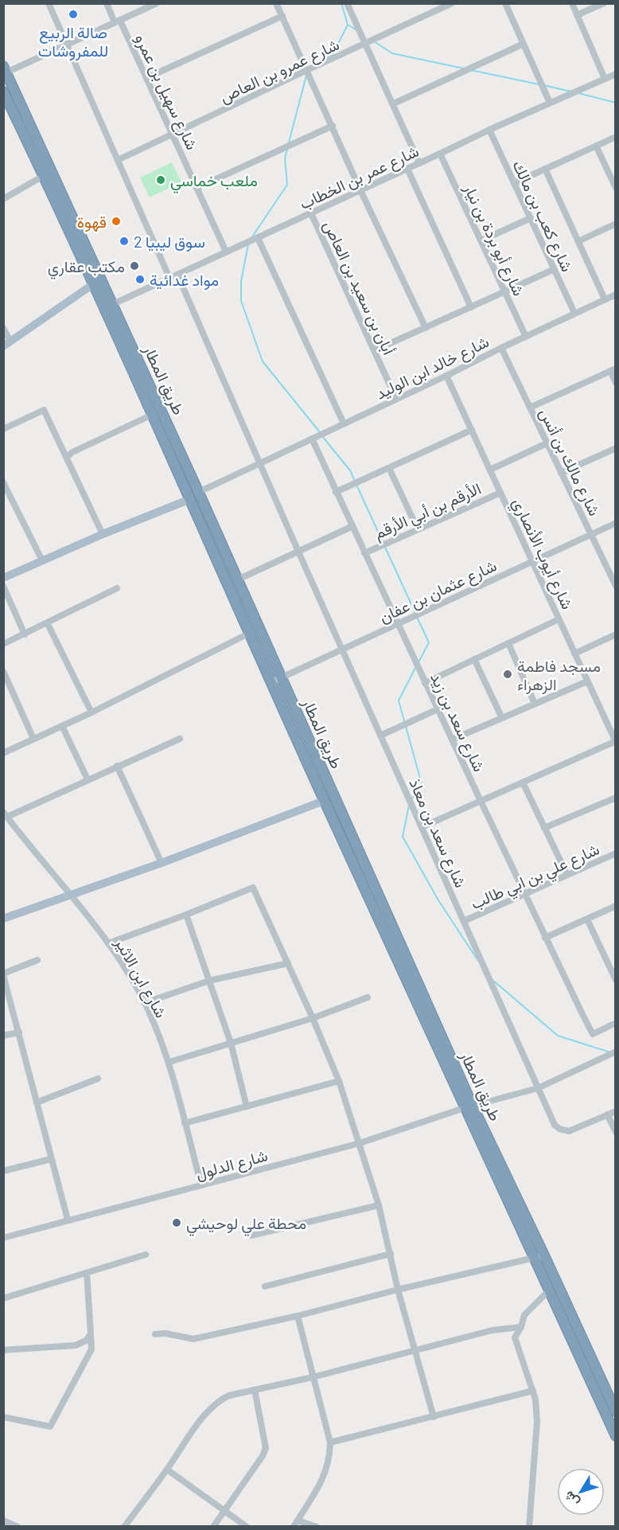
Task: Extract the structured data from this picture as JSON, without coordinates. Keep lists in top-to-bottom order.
{
  "streets": {
    "highway": ["طريق المطار"],
    "street": [
      "شارع عمرو بن العاص",
      "شارع سهيل بن عمرو",
      "شارع عمر بن الخطاب",
      "شارع كعب بن مالك",
      "شارع أبو بردة بن نيار",
      "أبان بن سعيد بن العاص",
      "شارع خالد ابن الوليد",
      "شارع مالك بن أنس",
      "الأرقم بن أبي الأرقم",
      "شارع أيوب الأنصاري",
      "شارع عثمان بن عفان",
      "شارع سعد بن زيد",
      "شارع سعد بن معاذ",
      "شارع علي بن ابي طالب",
      "شارع ابن الاثير",
      "شارع الدلول"
    ]
  },
  "crossings": [
    ["شارع عمرو بن العاص", "شارع سهيل بن عمرو"],
    ["شارع سهيل بن عمرو", "شارع عمر بن الخطاب"],
    ["شارع عمر بن الخطاب", "شارع كعب بن مالك"],
    ["شارع عمر بن الخطاب", "شارع أبو بردة بن نيار"],
    ["شارع عمر بن الخطاب", "أبان بن سعيد بن العاص"],
    ["شارع عمر بن الخطاب", "طريق المطار"],
    ["شارع عمر بن الخطاب", "شارع سعد بن معاذ"],
    ["شارع كعب بن مالك", "شارع خالد ابن الوليد"],
    ["شارع أبو بردة بن نيار", "شارع خالد ابن الوليد"],
    ["أبان بن سعيد بن العاص", "شارع خالد ابن الوليد"],
    ["شارع خالد ابن الوليد", "طريق المطار"],
    ["شارع خالد ابن الوليد", "شارع مالك بن أنس"],
    ["شارع خالد ابن الوليد", "شارع أيوب الأنصاري"],
    ["شارع خالد ابن الوليد", "شارع سعد بن زيد"],
    ["شارع خالد ابن الوليد", "شارع سعد بن معاذ"],
    ["طريق المطار", "شارع عثمان بن عفان"],
    ["طريق المطار", "شارع الدلول"],
    ["شارع مالك بن أنس", "شارع عثمان بن عفان"],
    ["الأرقم بن أبي الأرقم", "شارع أيوب الأنصاري"],
    ["الأرقم بن أبي الأرقم", "شارع سعد بن زيد"],
    ["شارع أيوب الأنصاري", "شارع عثمان بن عفان"],
    ["شارع عثمان بن عفان", "شارع سعد بن زيد"],
    ["شارع عثمان بن عفان", "شارع سعد بن معاذ"],
    ["شارع سعد بن زيد", "شارع علي بن ابي طالب"],
    ["شارع سعد بن معاذ", "شارع علي بن ابي طالب"],
    ["شارع سعد بن معاذ", "شارع الدلول"],
    ["شارع ابن الاثير", "شارع الدلول"]
  ],
  "places": [
    "صالة الربيع للمفروشات",
    "ملعب خماسي",
    "قهوة",
    "سوق ليبيا 2",
    "مكتب عقاري",
    "مواد غدائية",
    "مسجد فاطمة الزهراء",
    "محطة علي لوحيشي"
  ],
  "north": "bottom left"
}
